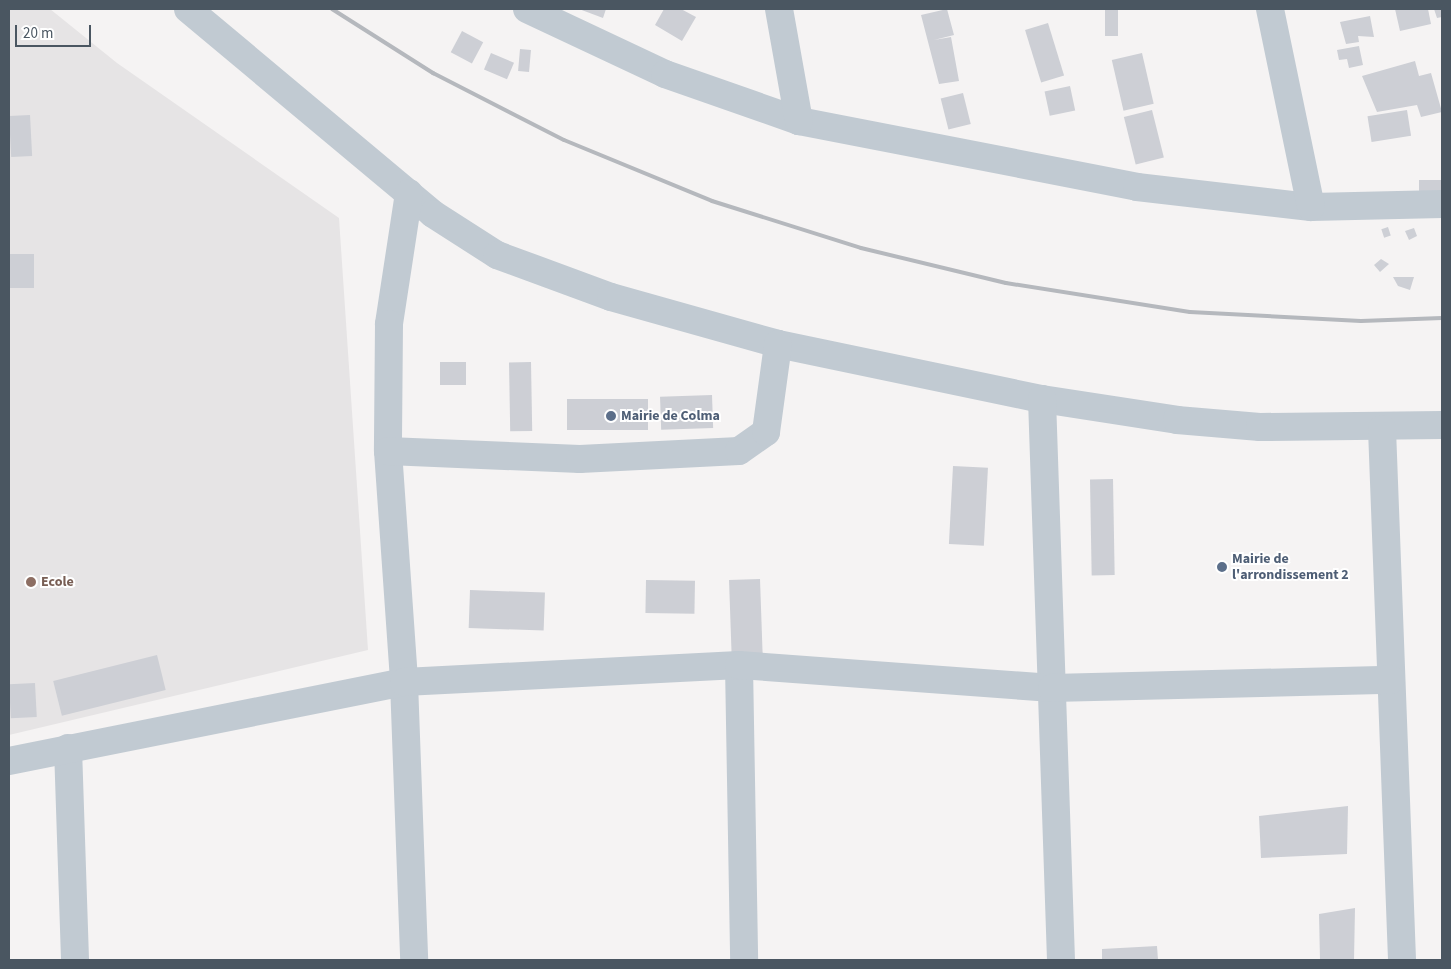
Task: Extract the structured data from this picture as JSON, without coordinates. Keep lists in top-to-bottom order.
{
  "places": ["Mairie de Colma", "Mairie de l'arrondissement 2", "Ecole"],
  "scale_bar": "20 m"
}
